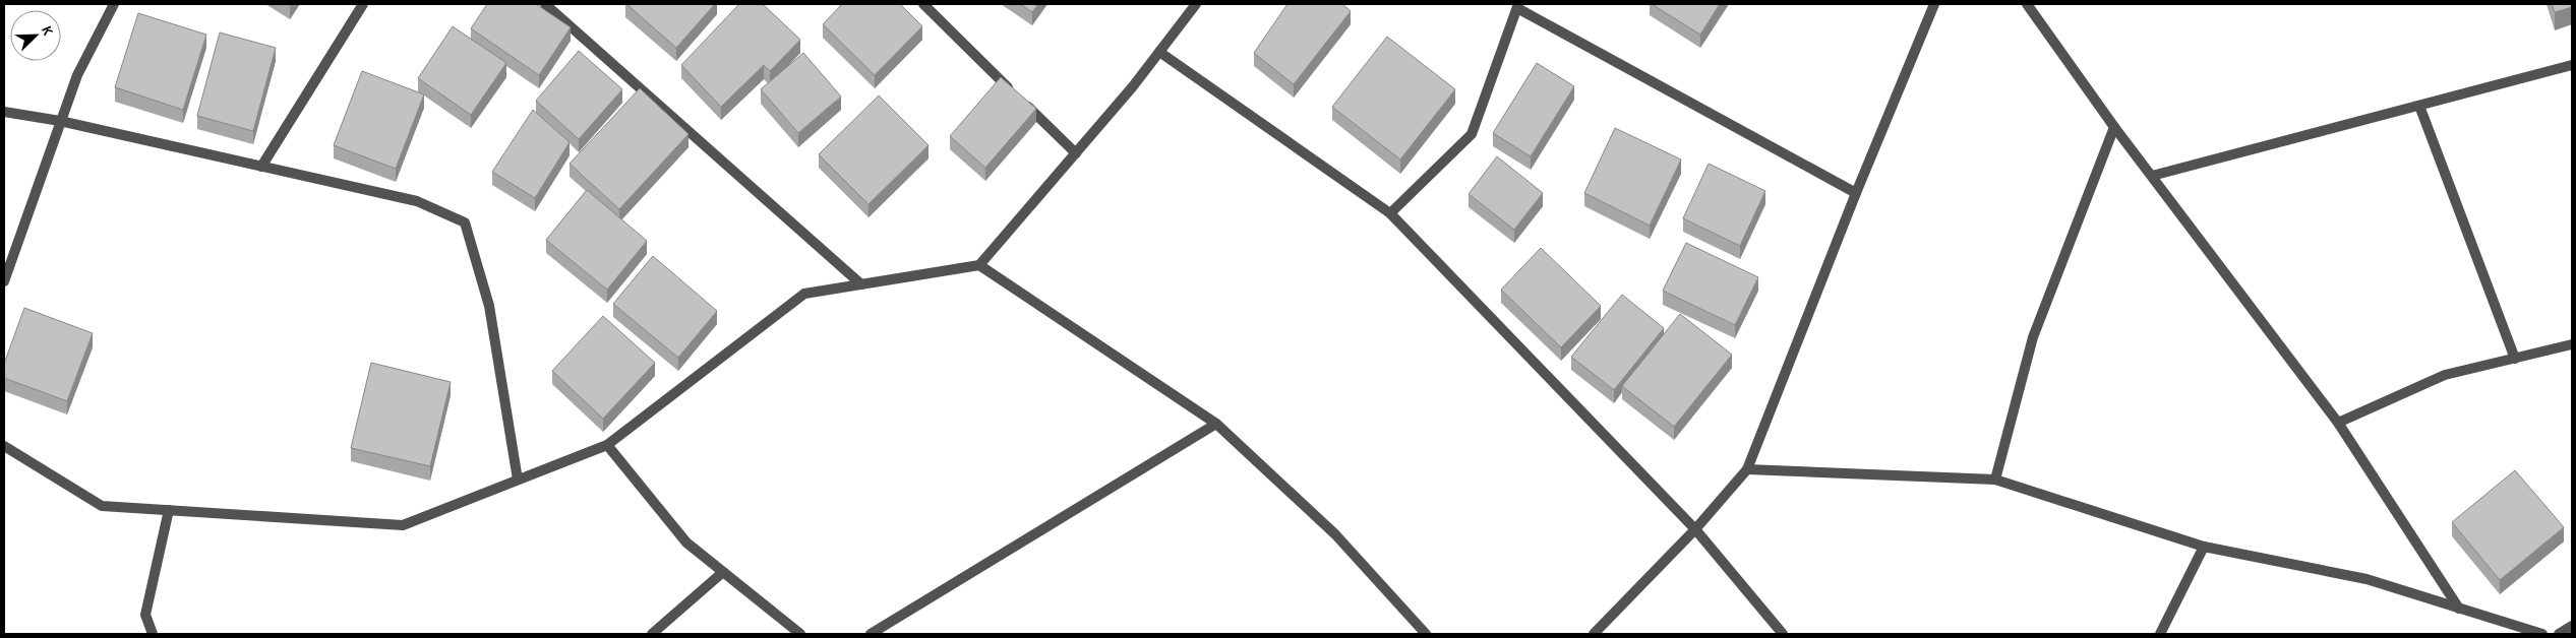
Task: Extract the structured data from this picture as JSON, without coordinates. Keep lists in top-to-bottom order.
{
  "north": "top right"
}
